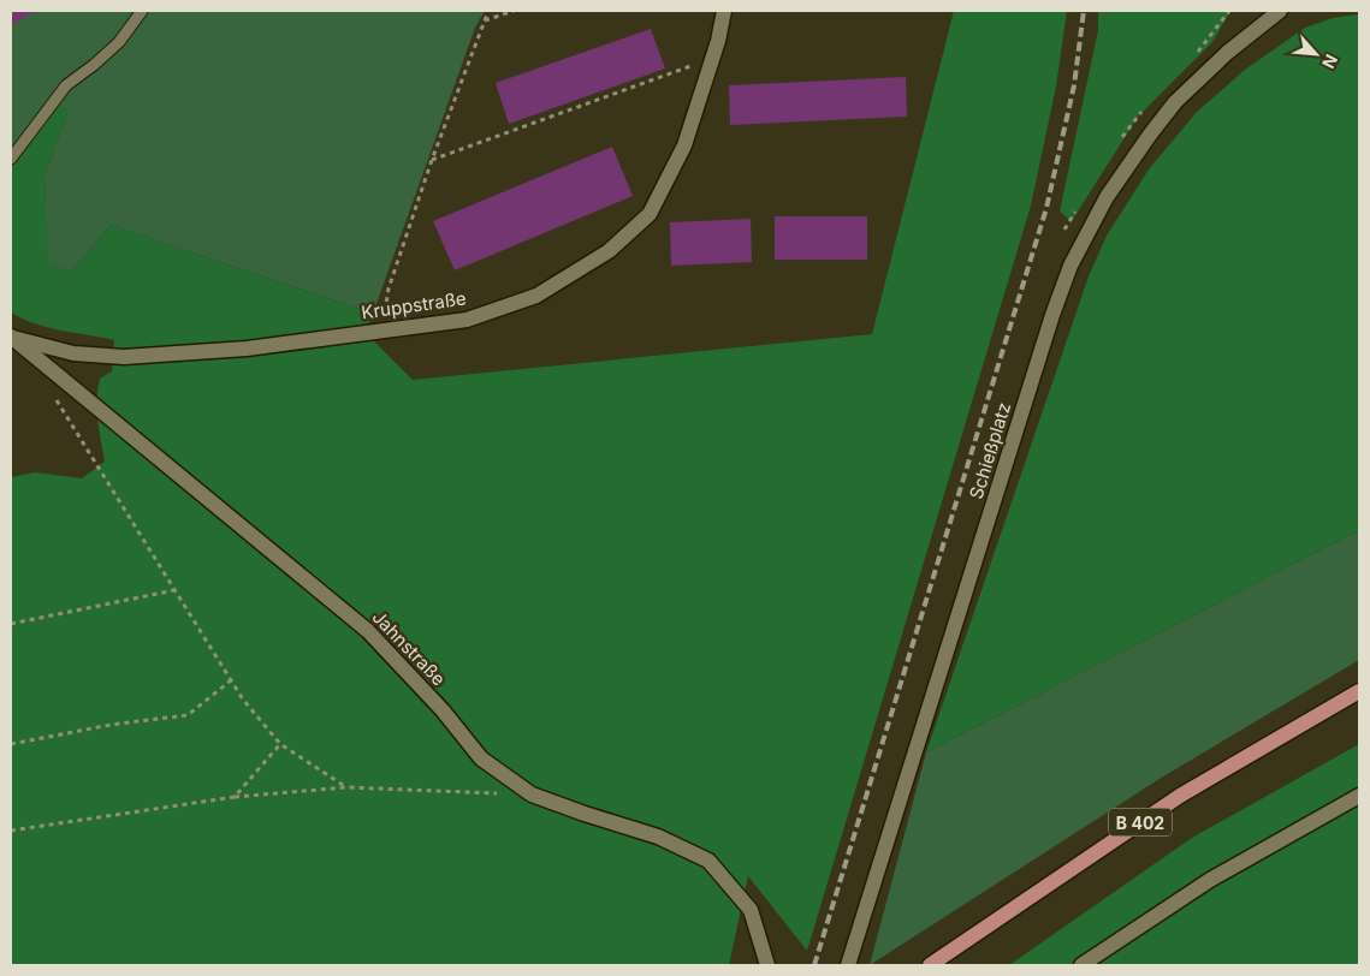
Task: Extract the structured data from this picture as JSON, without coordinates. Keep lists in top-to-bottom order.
{
  "streets": {
    "main road": ["B 402"],
    "street": ["Kruppstraße", "Schießplatz", "Jahnstraße"]
  },
  "crossings": [
    ["Kruppstraße", "Jahnstraße"]
  ],
  "north": "bottom right"
}
